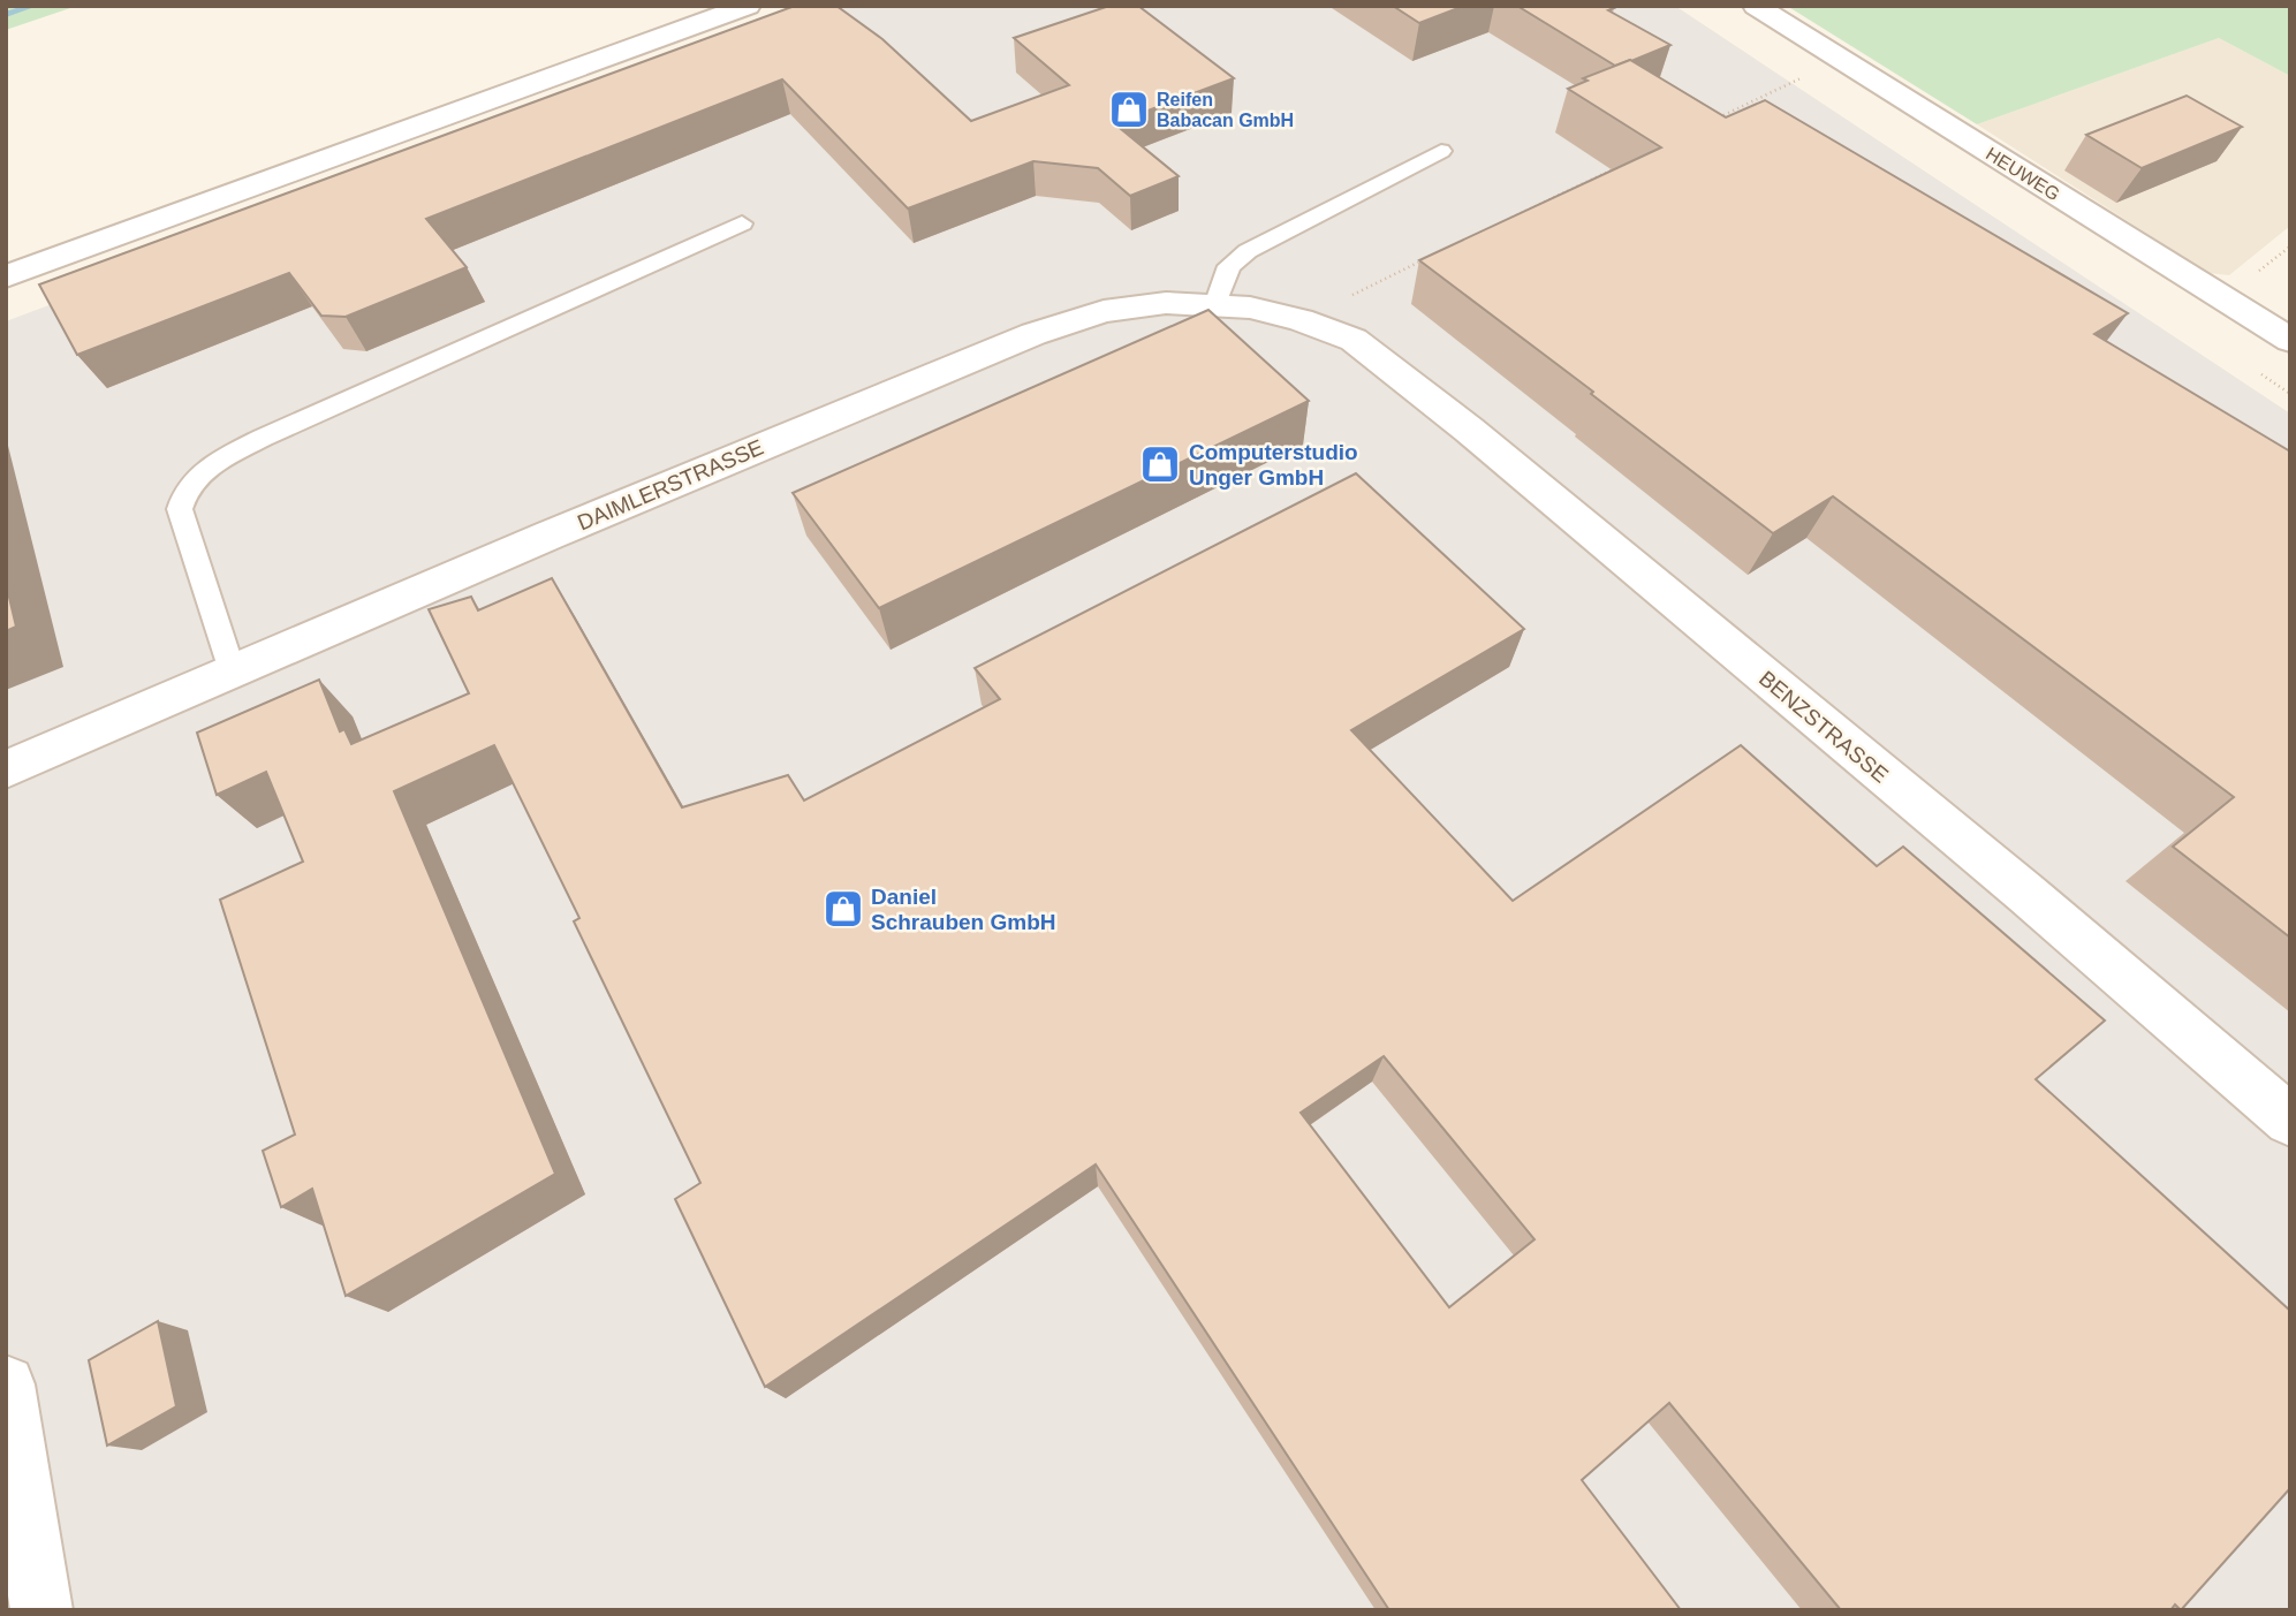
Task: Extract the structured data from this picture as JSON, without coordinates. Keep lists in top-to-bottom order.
{
  "streets": {
    "street": ["HEUWEG", "DAIMLERSTRASSE", "BENZSTRASSE"]
  },
  "crossings": [
    ["DAIMLERSTRASSE", "BENZSTRASSE"]
  ],
  "places": {
    "shop": ["Reifen Babacan GmbH", "Computerstudio Unger GmbH", "Daniel Schrauben GmbH"]
  }
}
